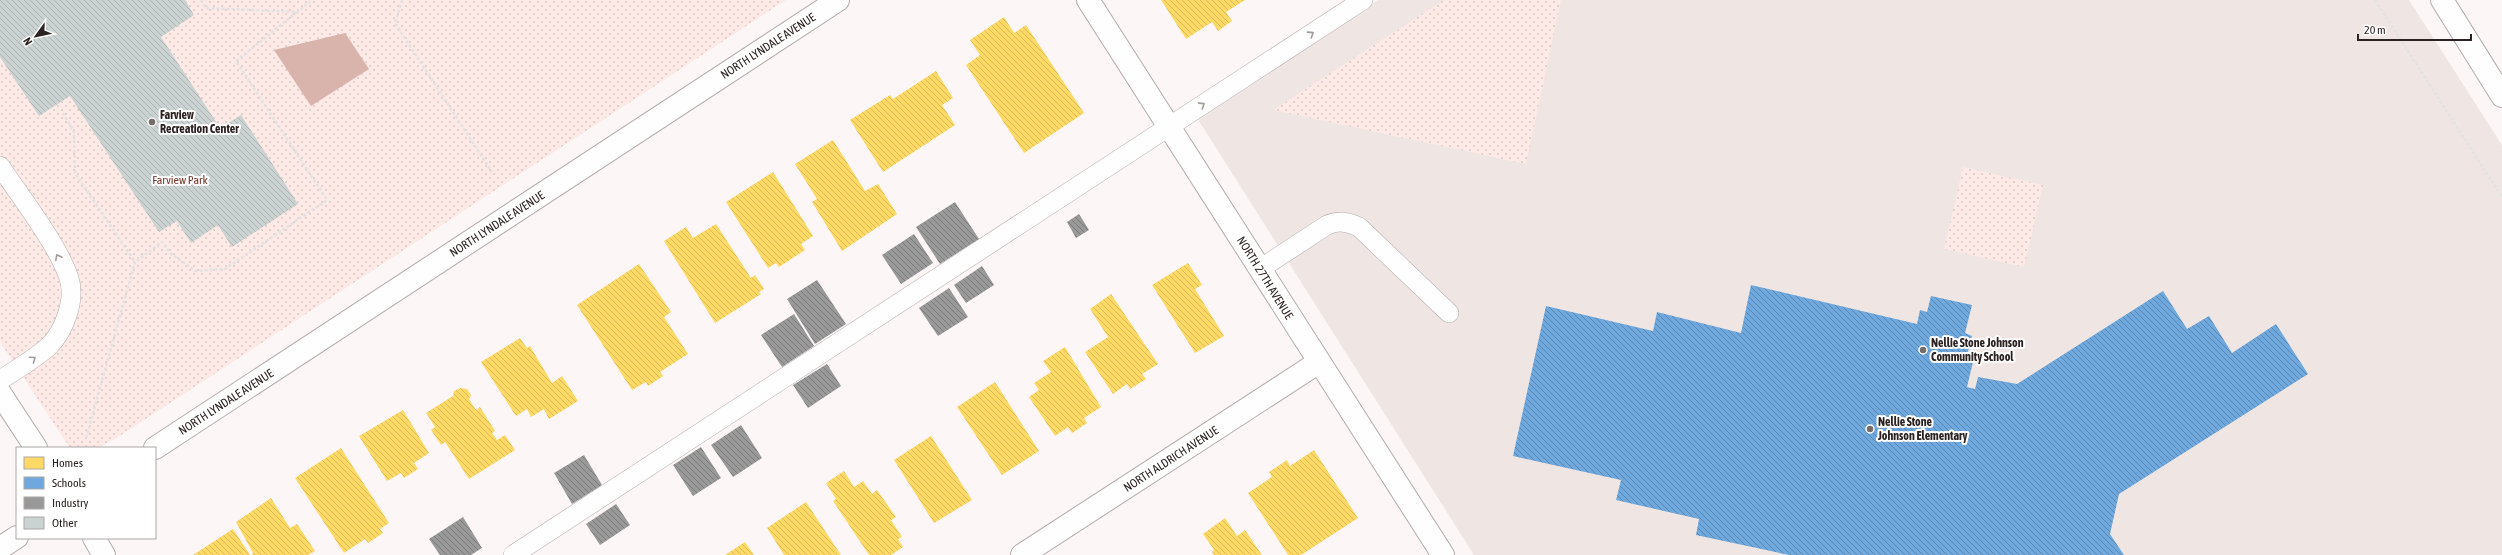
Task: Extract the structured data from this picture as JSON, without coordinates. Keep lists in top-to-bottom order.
{
  "streets": {
    "street": ["NORTH LYNDALE AVENUE", "NORTH 27TH AVENUE", "NORTH ALDRICH AVENUE"]
  },
  "crossings": [
    ["NORTH 27TH AVENUE", "NORTH ALDRICH AVENUE"]
  ],
  "parks": ["Farview Park"],
  "places": ["Farview Recreation Center", "Nellie Stone Johnson Community School", "Nellie Stone Johnson Elementary"],
  "legend": [
    "Homes",
    "Schools",
    "Industry",
    "Other"
  ],
  "scale_bar": "20 m",
  "north": "bottom left"
}
